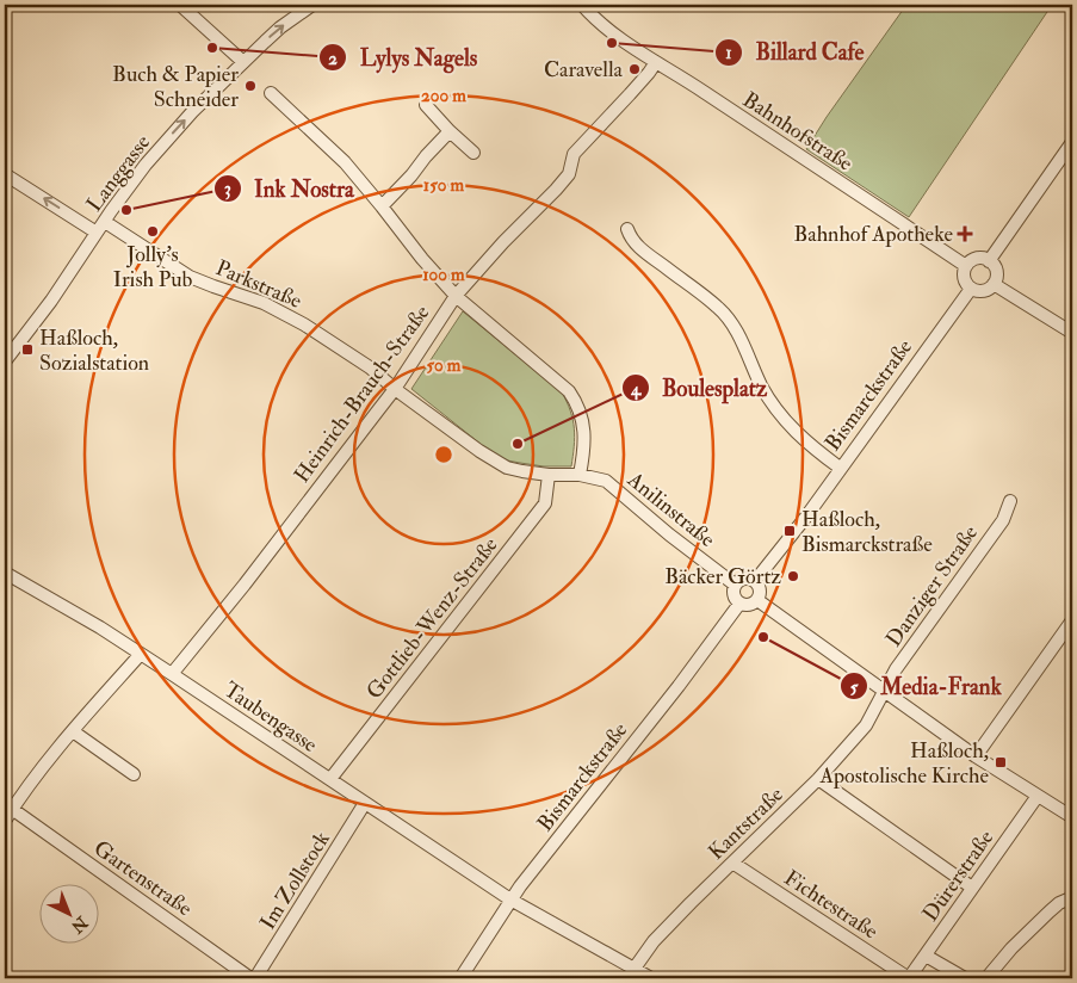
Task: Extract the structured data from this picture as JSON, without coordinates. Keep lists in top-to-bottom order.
{
  "streets": {
    "street": [
      "Bahnhofstraße",
      "Langgasse",
      "Parkstraße",
      "Heinrich-Brauch-Straße",
      "Bismarckstraße",
      "Anilinstraße",
      "Danziger Straße",
      "Gottlieb-Wenz-Straße",
      "Taubengasse",
      "Kantstraße",
      "Dürerstraße",
      "Gartenstraße",
      "Im Zollstock",
      "Fichtestraße"
    ]
  },
  "crossings": [
    ["Bahnhofstraße", "Heinrich-Brauch-Straße"],
    ["Bahnhofstraße", "Bismarckstraße"],
    ["Langgasse", "Parkstraße"],
    ["Parkstraße", "Heinrich-Brauch-Straße"],
    ["Parkstraße", "Anilinstraße"],
    ["Parkstraße", "Gottlieb-Wenz-Straße"],
    ["Heinrich-Brauch-Straße", "Taubengasse"],
    ["Bismarckstraße", "Anilinstraße"],
    ["Bismarckstraße", "Taubengasse"],
    ["Anilinstraße", "Gottlieb-Wenz-Straße"],
    ["Danziger Straße", "Kantstraße"],
    ["Gottlieb-Wenz-Straße", "Taubengasse"],
    ["Taubengasse", "Kantstraße"],
    ["Taubengasse", "Im Zollstock"],
    ["Kantstraße", "Fichtestraße"],
    ["Dürerstraße", "Fichtestraße"]
  ],
  "one_way": ["Langgasse"],
  "places": {
    "other": [
      "Billard Cafe",
      "Lylys Nagels",
      "Caravella",
      "Buch & Papier Schneider",
      "Ink Nostra",
      "Jolly's Irish Pub",
      "Boulesplatz",
      "Bäcker Görtz",
      "Media-Frank"
    ],
    "health": ["Bahnhof Apotheke"],
    "transit": ["Haßloch, Sozialstation", "Haßloch, Bismarckstraße", "Haßloch, Apostolische Kirche"]
  },
  "north": "bottom right",
  "rings": [
    "200 m",
    "150 m",
    "100 m",
    "50 m"
  ]
}
